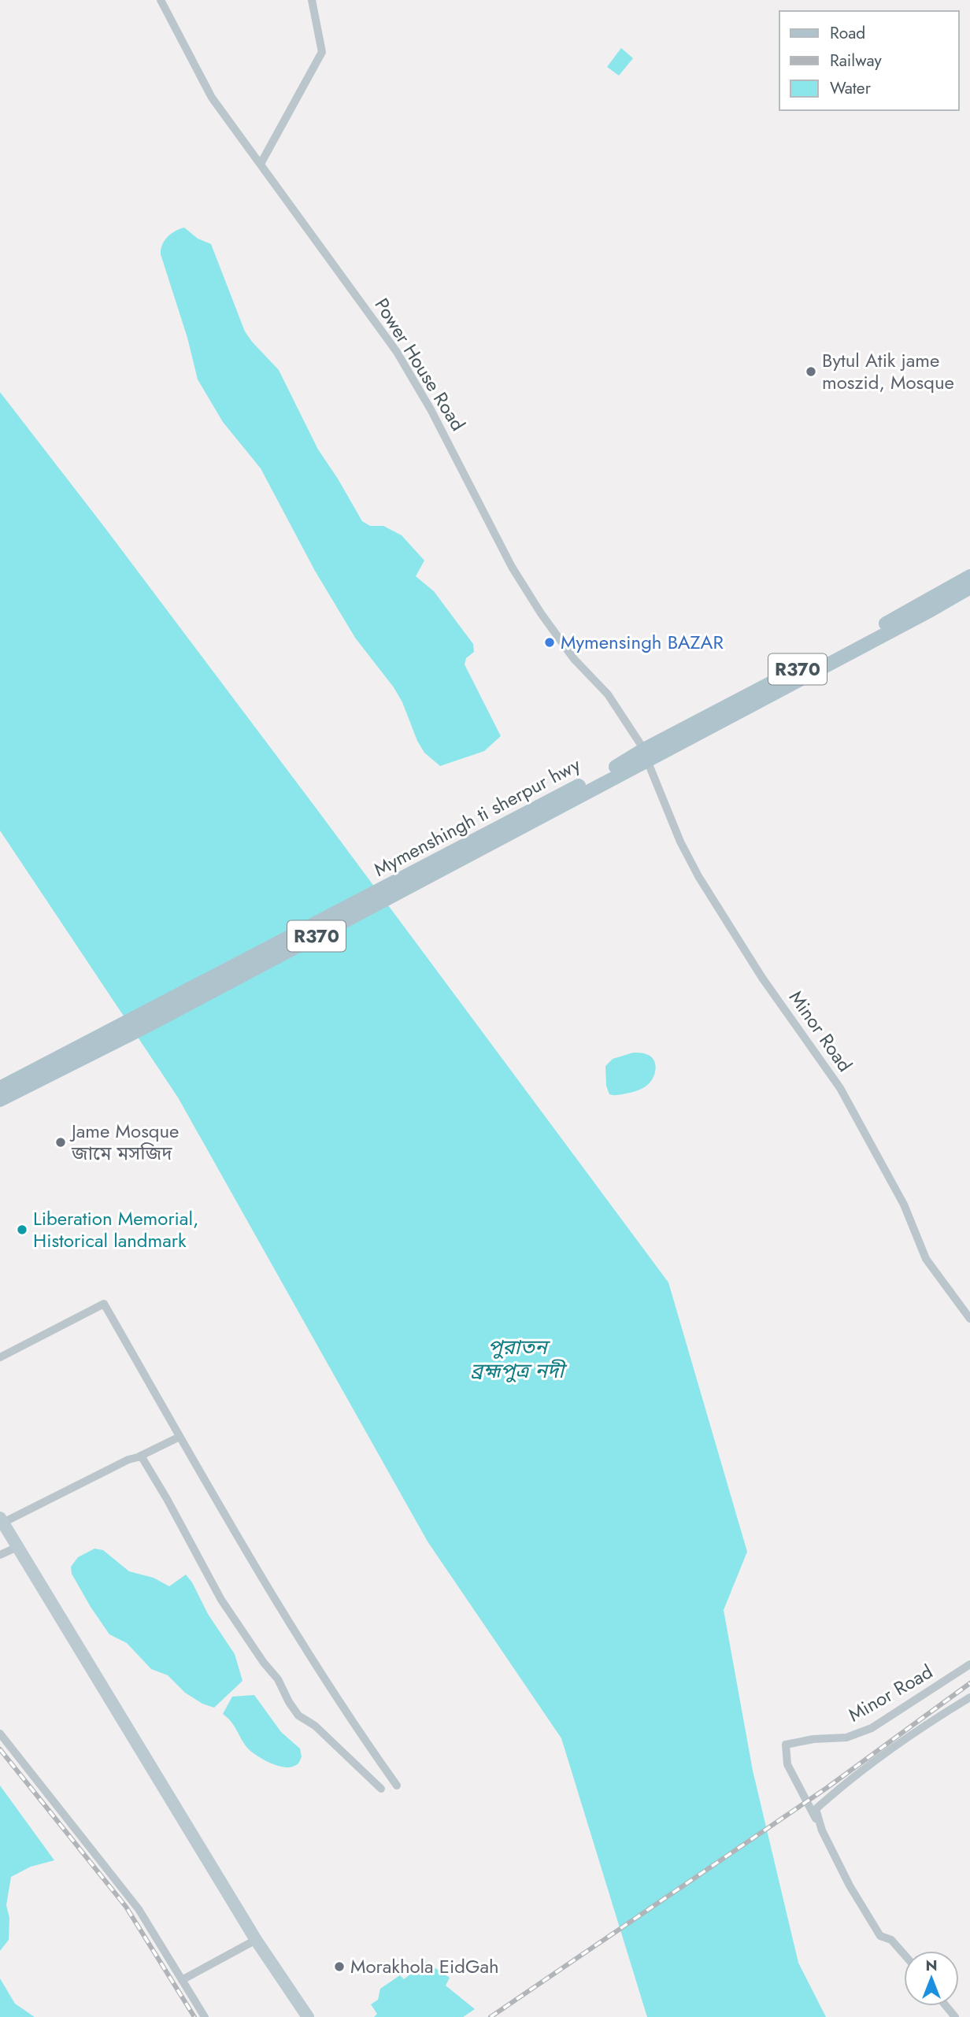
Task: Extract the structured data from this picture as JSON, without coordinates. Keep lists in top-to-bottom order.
{
  "streets": {
    "main road": ["R370", "Mymenshingh ti sherpur hwy"],
    "street": ["Power House Road", "Minor Road"]
  },
  "crossings": [
    ["Power House Road", "Mymenshingh ti sherpur hwy"],
    ["Power House Road", "Minor Road"],
    ["Mymenshingh ti sherpur hwy", "Minor Road"]
  ],
  "water": ["পুরাতন ব্রহ্মপুত্র নদী"],
  "places": [
    "Bytul Atik jame moszid, Mosque",
    "Mymensingh BAZAR",
    "Jame Mosque জামে মসজিদ",
    "Liberation Memorial, Historical landmark",
    "Morakhola EidGah"
  ],
  "legend": ["Road", "Railway", "Water"],
  "north": "top"
}
